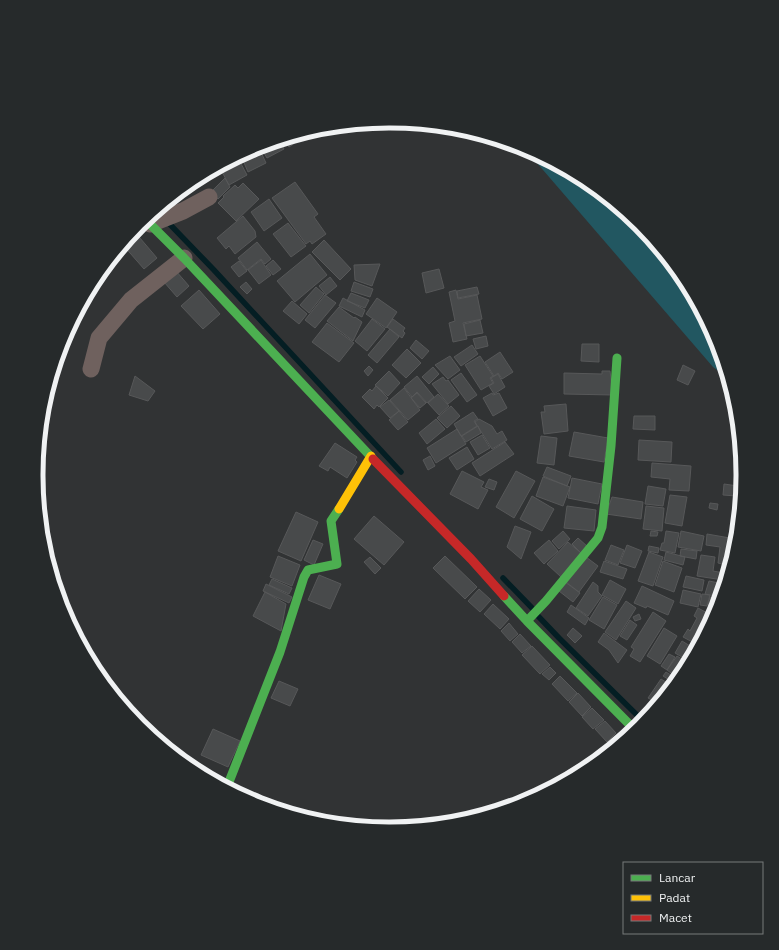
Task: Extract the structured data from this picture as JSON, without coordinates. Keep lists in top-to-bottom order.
{
  "legend": ["Lancar", "Padat", "Macet"]
}
